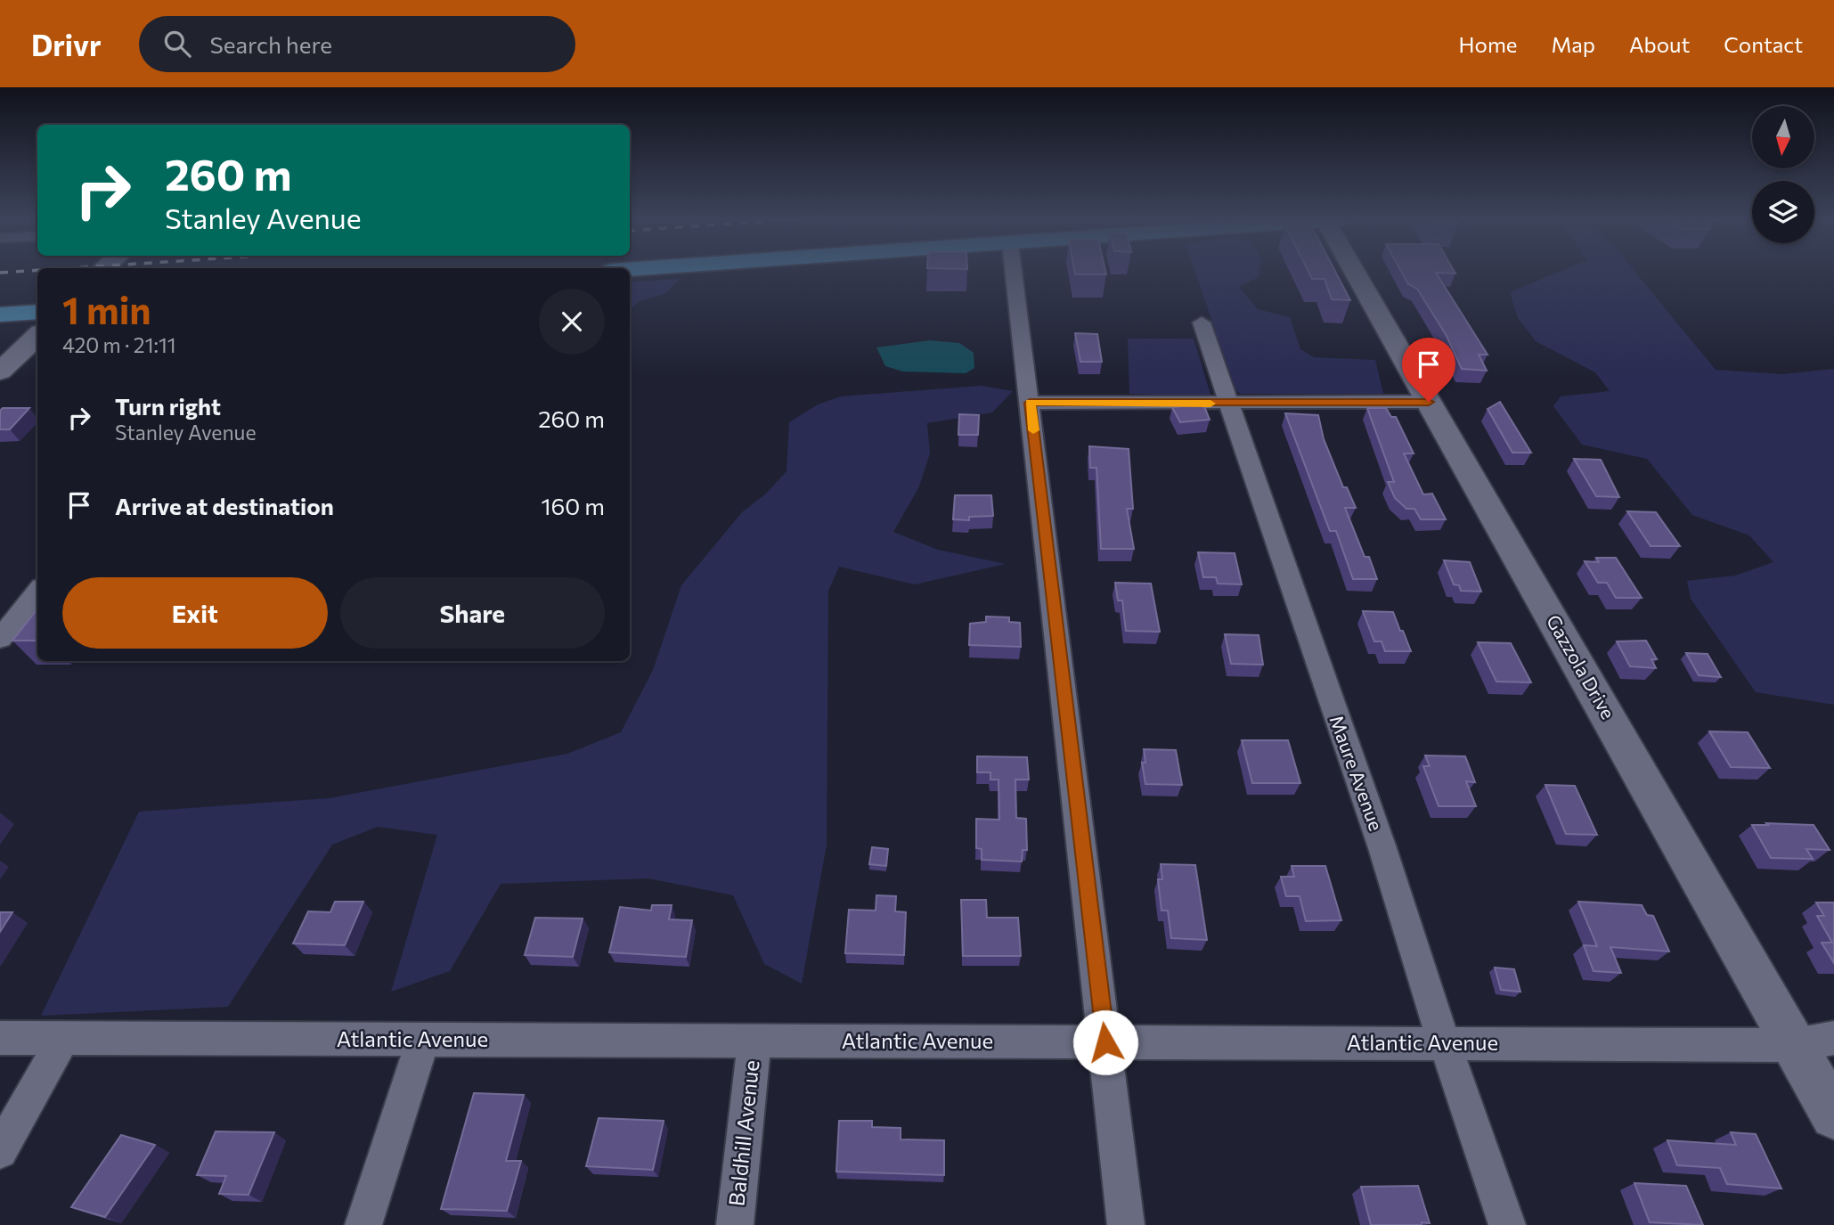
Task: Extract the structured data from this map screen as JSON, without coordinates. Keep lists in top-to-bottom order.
{
  "streets": {
    "street": [
      "Gazzola Drive",
      "Maure Avenue",
      "Atlantic Avenue",
      "Baldhill Avenue"
    ]
  },
  "crossings": [
    ["Gazzola Drive", "Atlantic Avenue"],
    ["Maure Avenue", "Atlantic Avenue"],
    ["Atlantic Avenue", "Baldhill Avenue"]
  ],
  "north": "bottom",
  "page": {
    "header": "Drivr",
    "search": "Search here",
    "nav": [
      "Home",
      "Map",
      "About",
      "Contact"
    ],
    "turn": ["260 m", "Stanley Avenue"],
    "heading": ["1 min", "420 m · 21:11"],
    "list": [
      {
        "name": "Turn right",
        "note": "Stanley Avenue",
        "value": "260 m"
      },
      {
        "name": "Arrive at destination",
        "value": "160 m"
      }
    ],
    "buttons": ["Exit", "Share"]
  }
}
